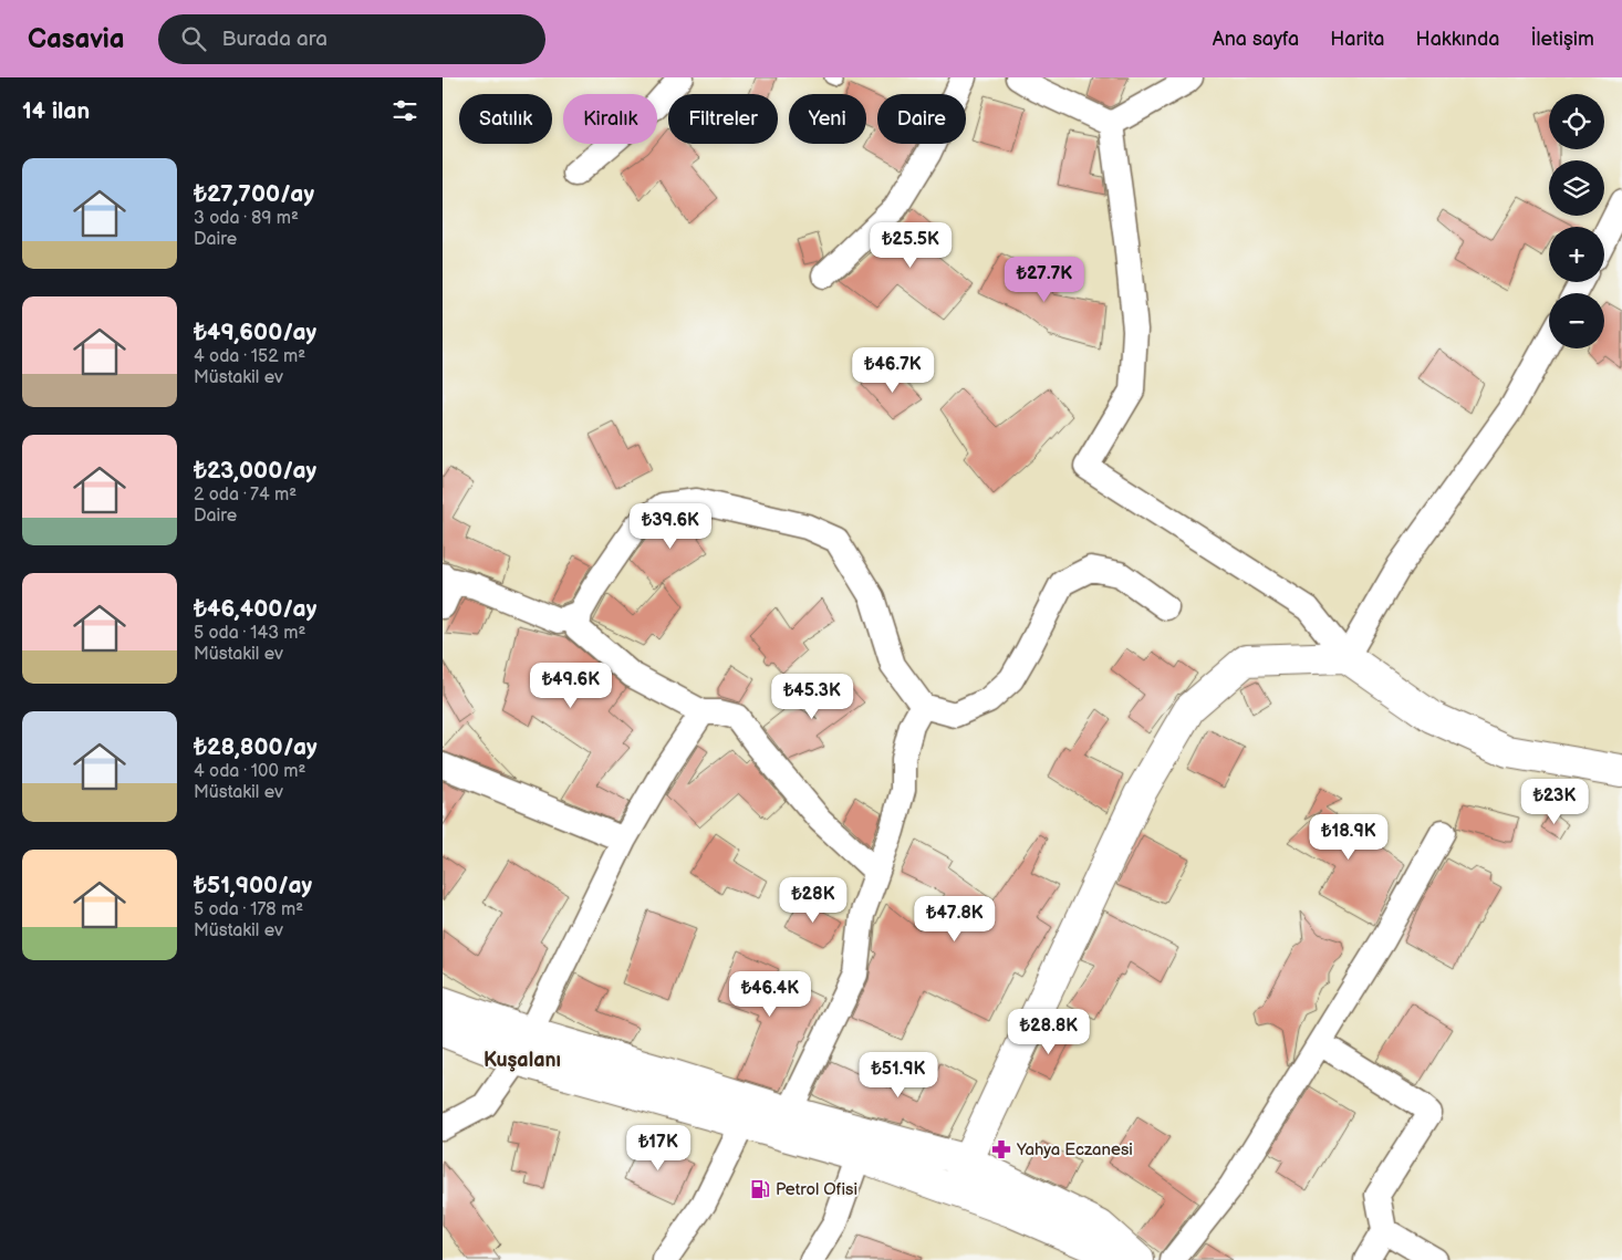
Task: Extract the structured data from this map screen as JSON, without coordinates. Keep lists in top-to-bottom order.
{
  "districts": ["Kuşalanı"],
  "places": {
    "pharmacy": ["Yahya Eczanesi"],
    "fuel station": ["Petrol Ofisi"]
  },
  "page": {
    "header": "Casavia",
    "search": "Burada ara",
    "nav": [
      "Ana sayfa",
      "Harita",
      "Hakkında",
      "İletişim"
    ],
    "heading": "14 ilan",
    "map_buttons": ["+", "−"],
    "chip": [
      "Satılık",
      "Kiralık",
      "Filtreler",
      "Yeni",
      "Daire"
    ],
    "list": [
      {
        "name": "₺27,700/ay",
        "note": "3 oda · 89 m² · Daire"
      },
      {
        "name": "₺49,600/ay",
        "note": "4 oda · 152 m² · Müstakil ev"
      },
      {
        "name": "₺23,000/ay",
        "note": "2 oda · 74 m² · Daire"
      },
      {
        "name": "₺46,400/ay",
        "note": "5 oda · 143 m² · Müstakil ev"
      },
      {
        "name": "₺28,800/ay",
        "note": "4 oda · 100 m² · Müstakil ev"
      },
      {
        "name": "₺51,900/ay",
        "note": "5 oda · 178 m² · Müstakil ev"
      }
    ],
    "price": [
      "₺25.5K",
      "₺27.7K",
      "₺46.7K",
      "₺39.6K",
      "₺49.6K",
      "₺45.3K",
      "₺23K",
      "₺18.9K",
      "₺28K",
      "₺47.8K",
      "₺46.4K",
      "₺28.8K",
      "₺51.9K",
      "₺17K"
    ]
  }
}
